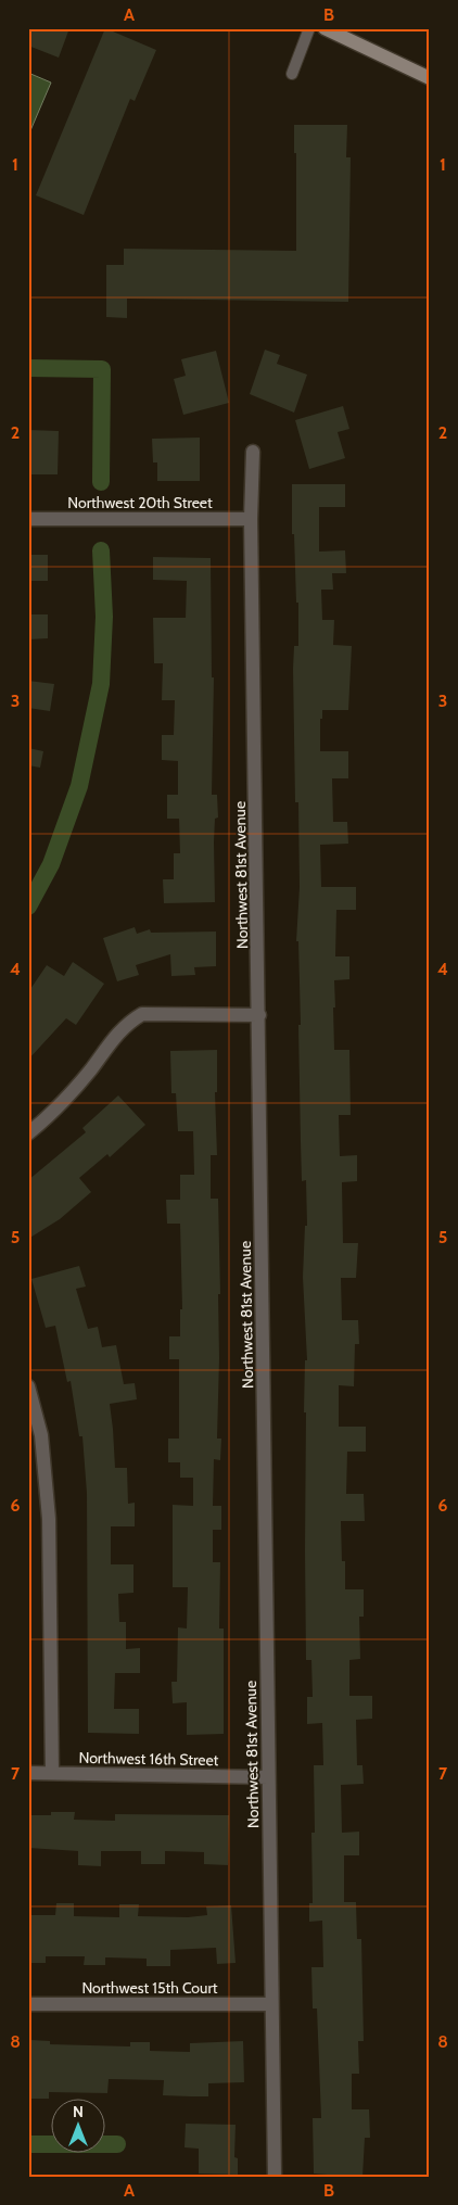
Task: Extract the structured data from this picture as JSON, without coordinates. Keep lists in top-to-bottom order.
{
  "streets": {
    "street": [
      "Northwest 20th Street",
      "Northwest 81st Avenue",
      "Northwest 16th Street",
      "Northwest 15th Court"
    ]
  },
  "crossings": [
    ["Northwest 20th Street", "Northwest 81st Avenue"],
    ["Northwest 81st Avenue", "Northwest 16th Street"],
    ["Northwest 81st Avenue", "Northwest 15th Court"]
  ],
  "north": "top",
  "grid": {
    "columns": ["A", "B"],
    "rows": [
      "1",
      "2",
      "3",
      "4",
      "5",
      "6",
      "7",
      "8"
    ]
  }
}
